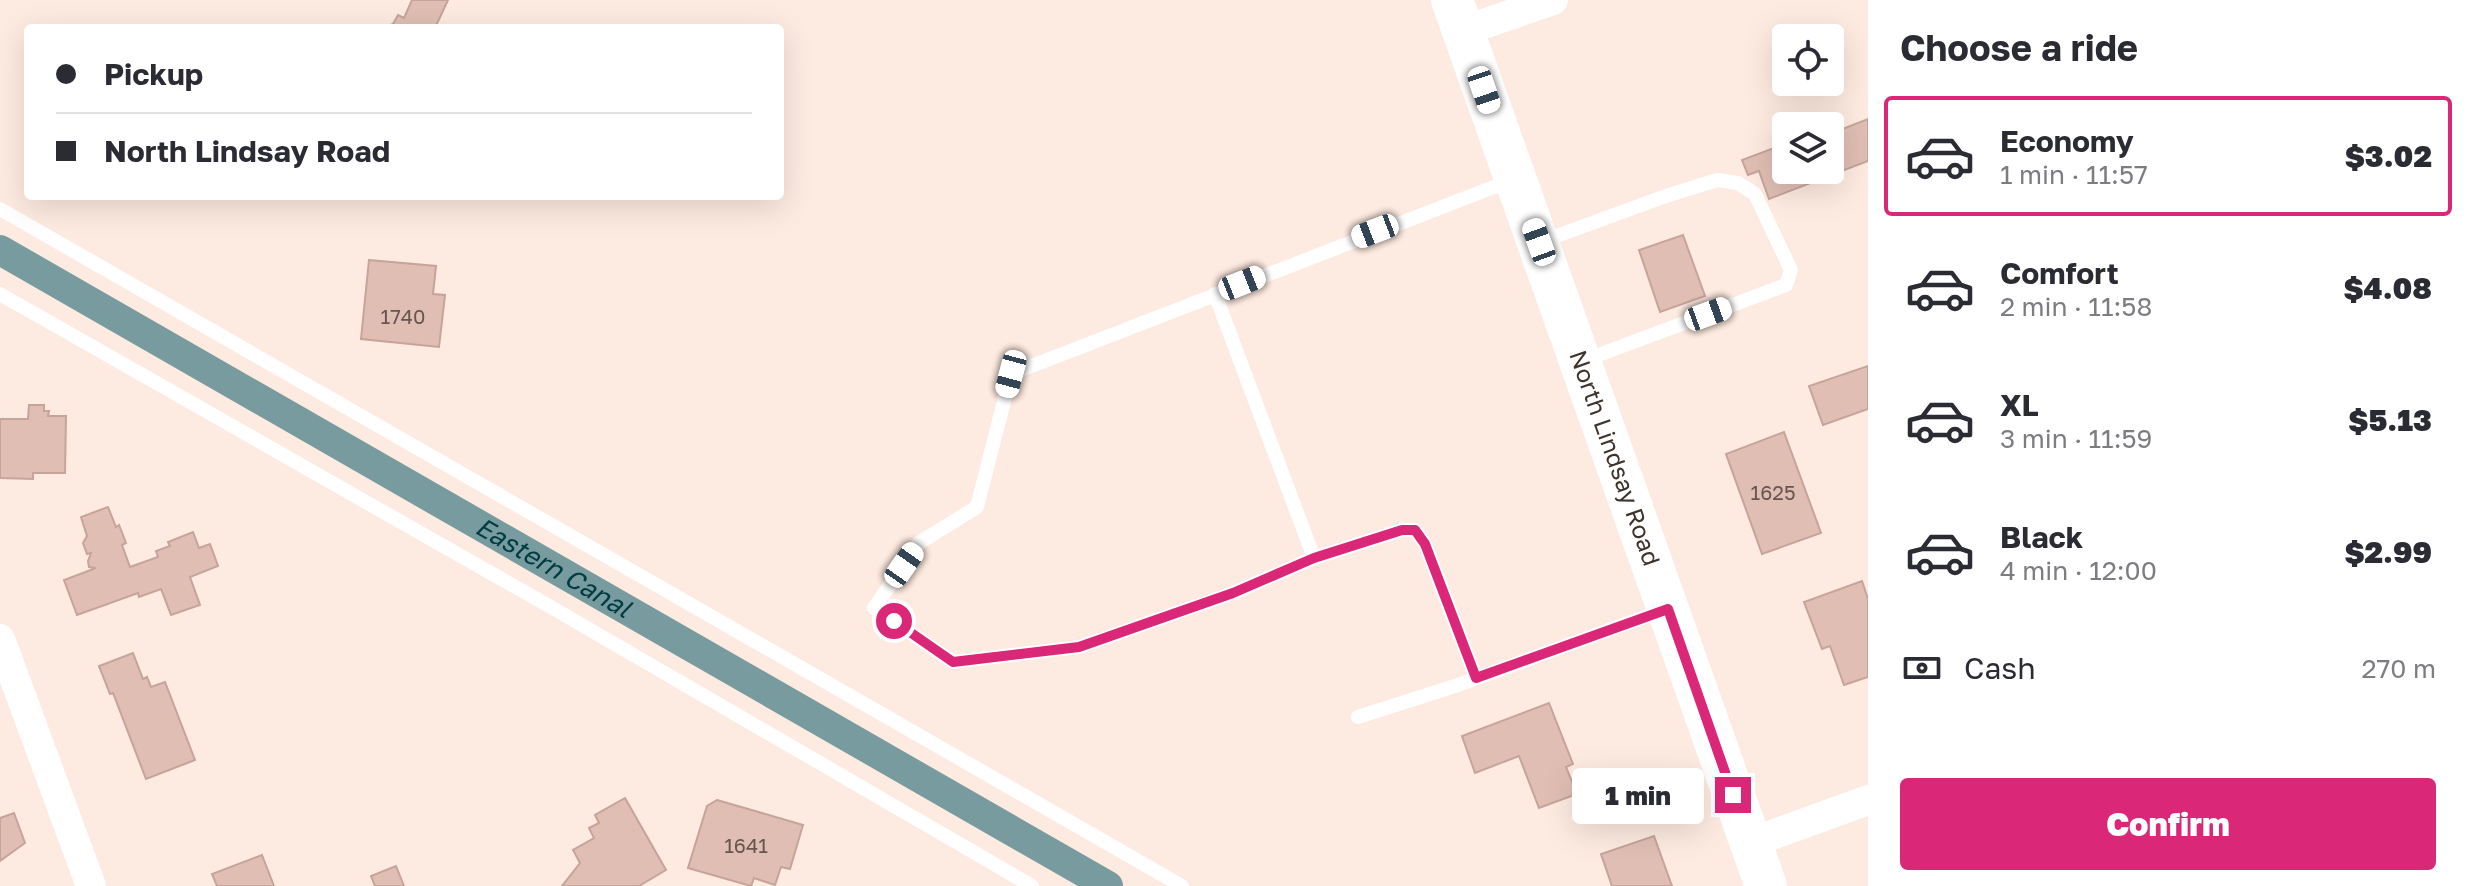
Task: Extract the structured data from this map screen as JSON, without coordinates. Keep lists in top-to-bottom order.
{
  "streets": {
    "main road": ["North Lindsay Road"]
  },
  "water": ["Eastern Canal"],
  "house_numbers": ["1740", "1625", "1641"],
  "page": {
    "heading": "Choose a ride",
    "banner": ["Pickup", "North Lindsay Road"],
    "list": [
      {
        "name": "Economy",
        "note": "1 min · 11:57",
        "value": "$3.02"
      },
      {
        "name": "Comfort",
        "note": "2 min · 11:58",
        "value": "$4.08"
      },
      {
        "name": "XL",
        "note": "3 min · 11:59",
        "value": "$5.13"
      },
      {
        "name": "Black",
        "note": "4 min · 12:00",
        "value": "$2.99"
      }
    ],
    "pay": ["Cash", "270 m"],
    "buttons": "Confirm",
    "bubble": "1 min"
  }
}
